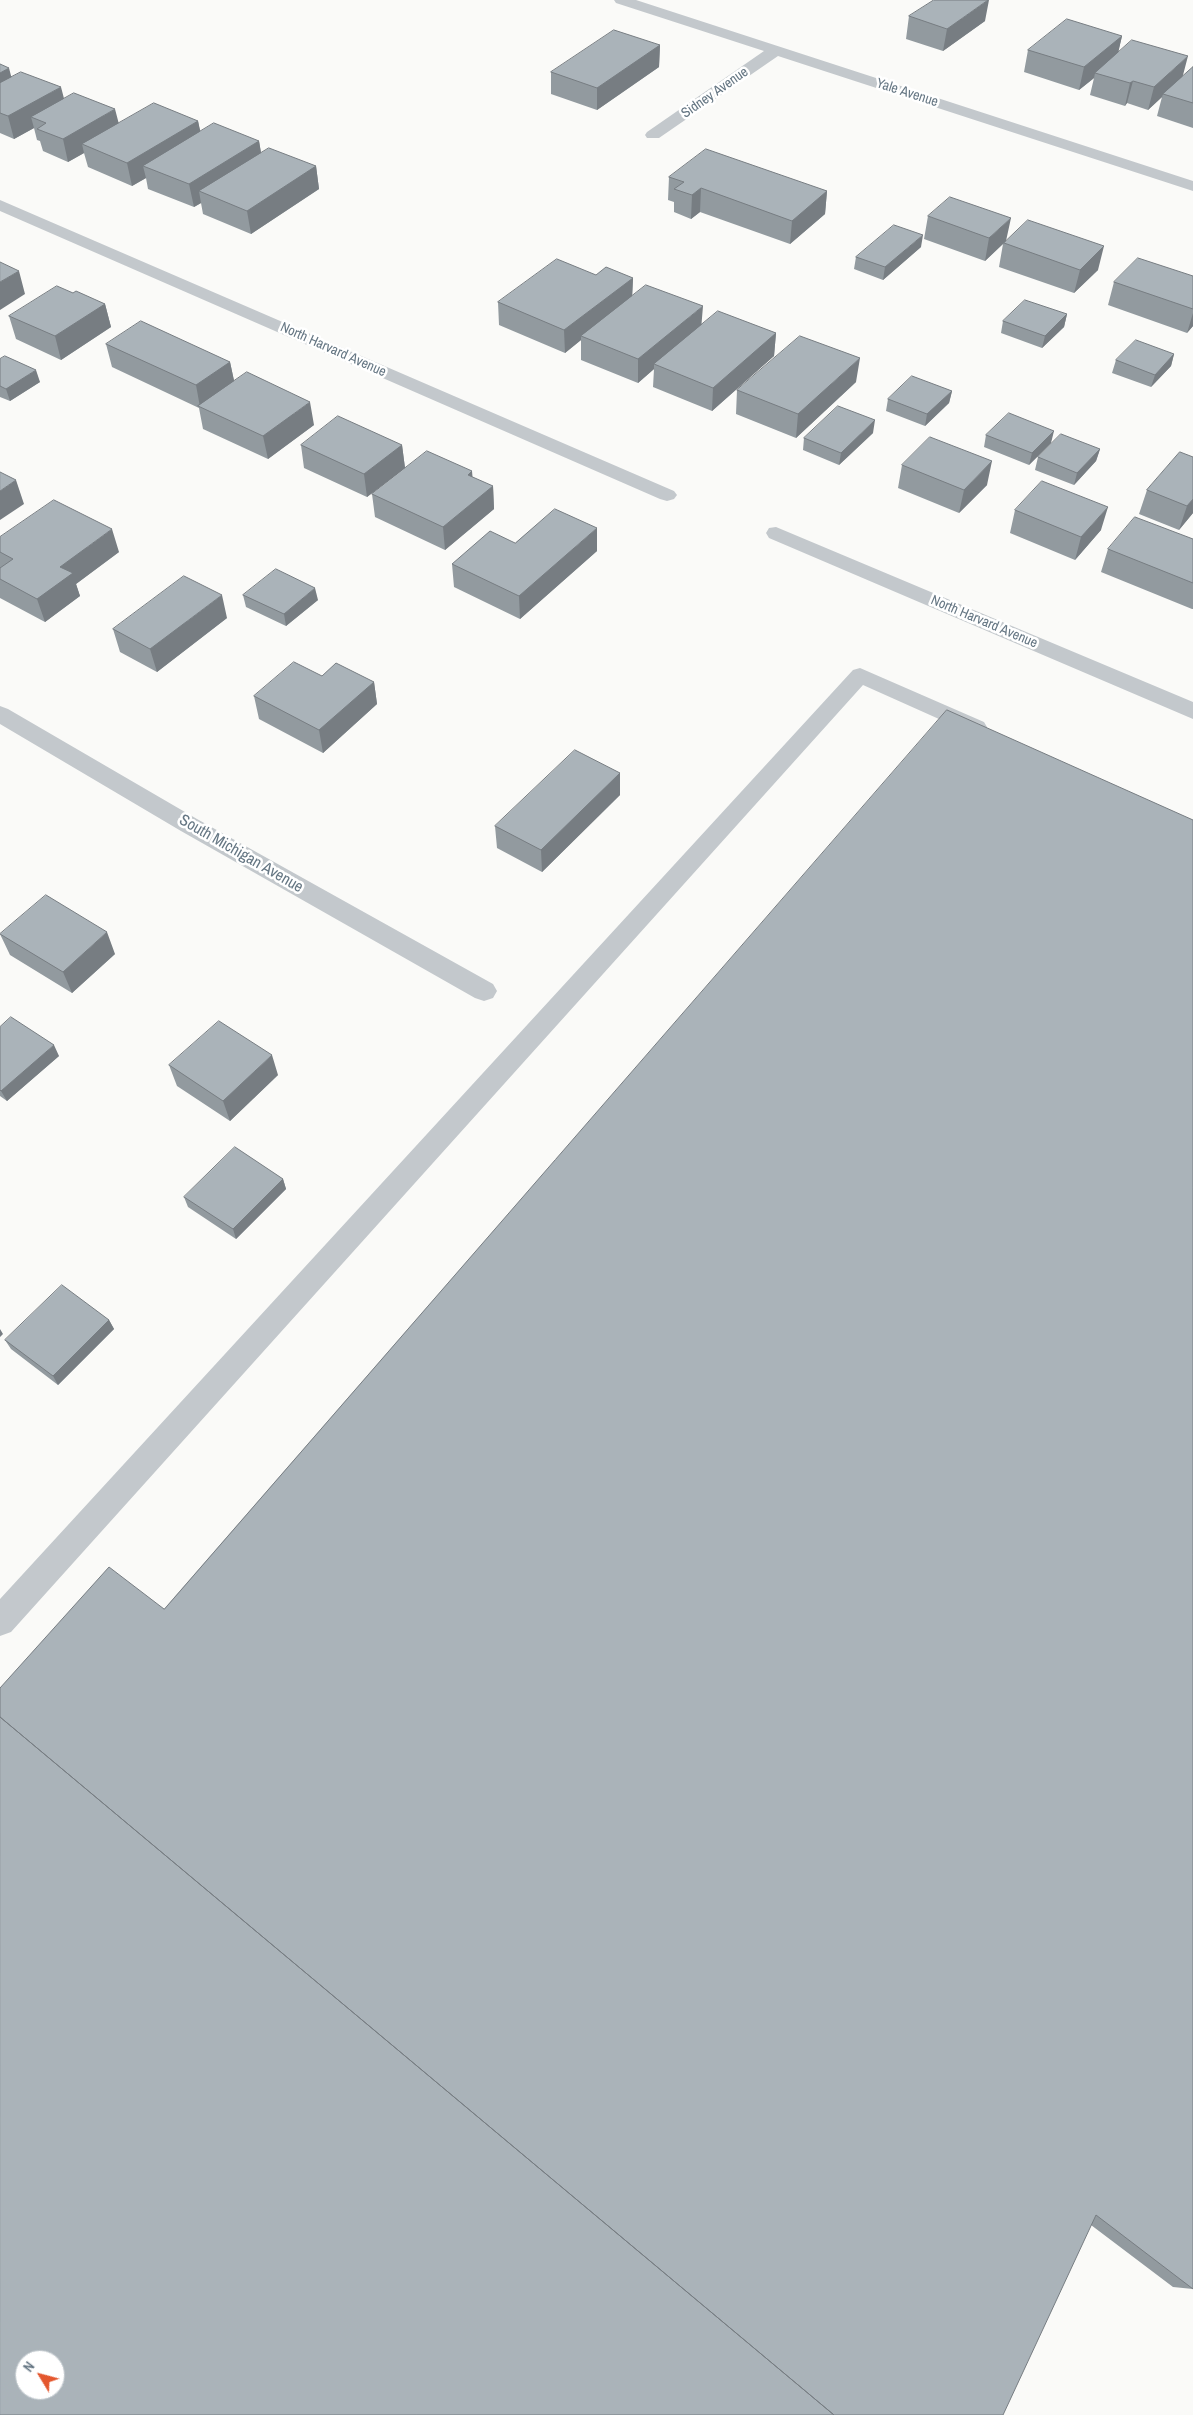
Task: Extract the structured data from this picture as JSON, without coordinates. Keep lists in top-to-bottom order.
{
  "streets": {
    "street": [
      "Sidney Avenue",
      "Yale Avenue",
      "North Harvard Avenue",
      "South Michigan Avenue"
    ]
  },
  "crossings": [
    ["Sidney Avenue", "Yale Avenue"]
  ],
  "north": "top left"
}
